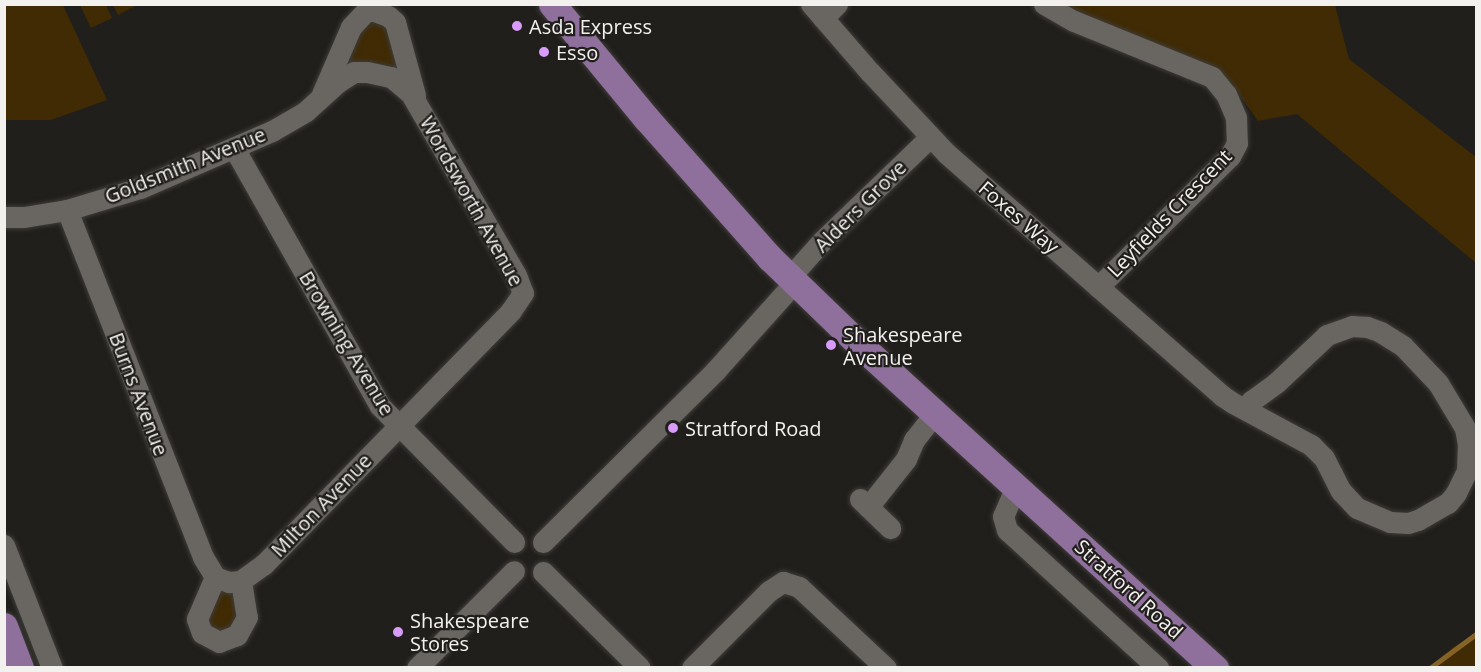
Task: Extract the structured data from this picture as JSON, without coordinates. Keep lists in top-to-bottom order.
{
  "streets": {
    "main road": ["Stratford Road"],
    "street": [
      "Goldsmith Avenue",
      "Wordsworth Avenue",
      "Alders Grove",
      "Leyfields Crescent",
      "Foxes Way",
      "Browning Avenue",
      "Burns Avenue",
      "Milton Avenue"
    ]
  },
  "crossings": [
    ["Goldsmith Avenue", "Wordsworth Avenue"],
    ["Goldsmith Avenue", "Browning Avenue"],
    ["Goldsmith Avenue", "Burns Avenue"],
    ["Wordsworth Avenue", "Browning Avenue"],
    ["Wordsworth Avenue", "Milton Avenue"],
    ["Alders Grove", "Foxes Way"],
    ["Alders Grove", "Stratford Road"],
    ["Leyfields Crescent", "Foxes Way"],
    ["Browning Avenue", "Milton Avenue"]
  ],
  "places": [
    "Asda Express",
    "Esso",
    "Shakespeare Avenue",
    "Stratford Road",
    "Shakespeare Stores"
  ]
}
